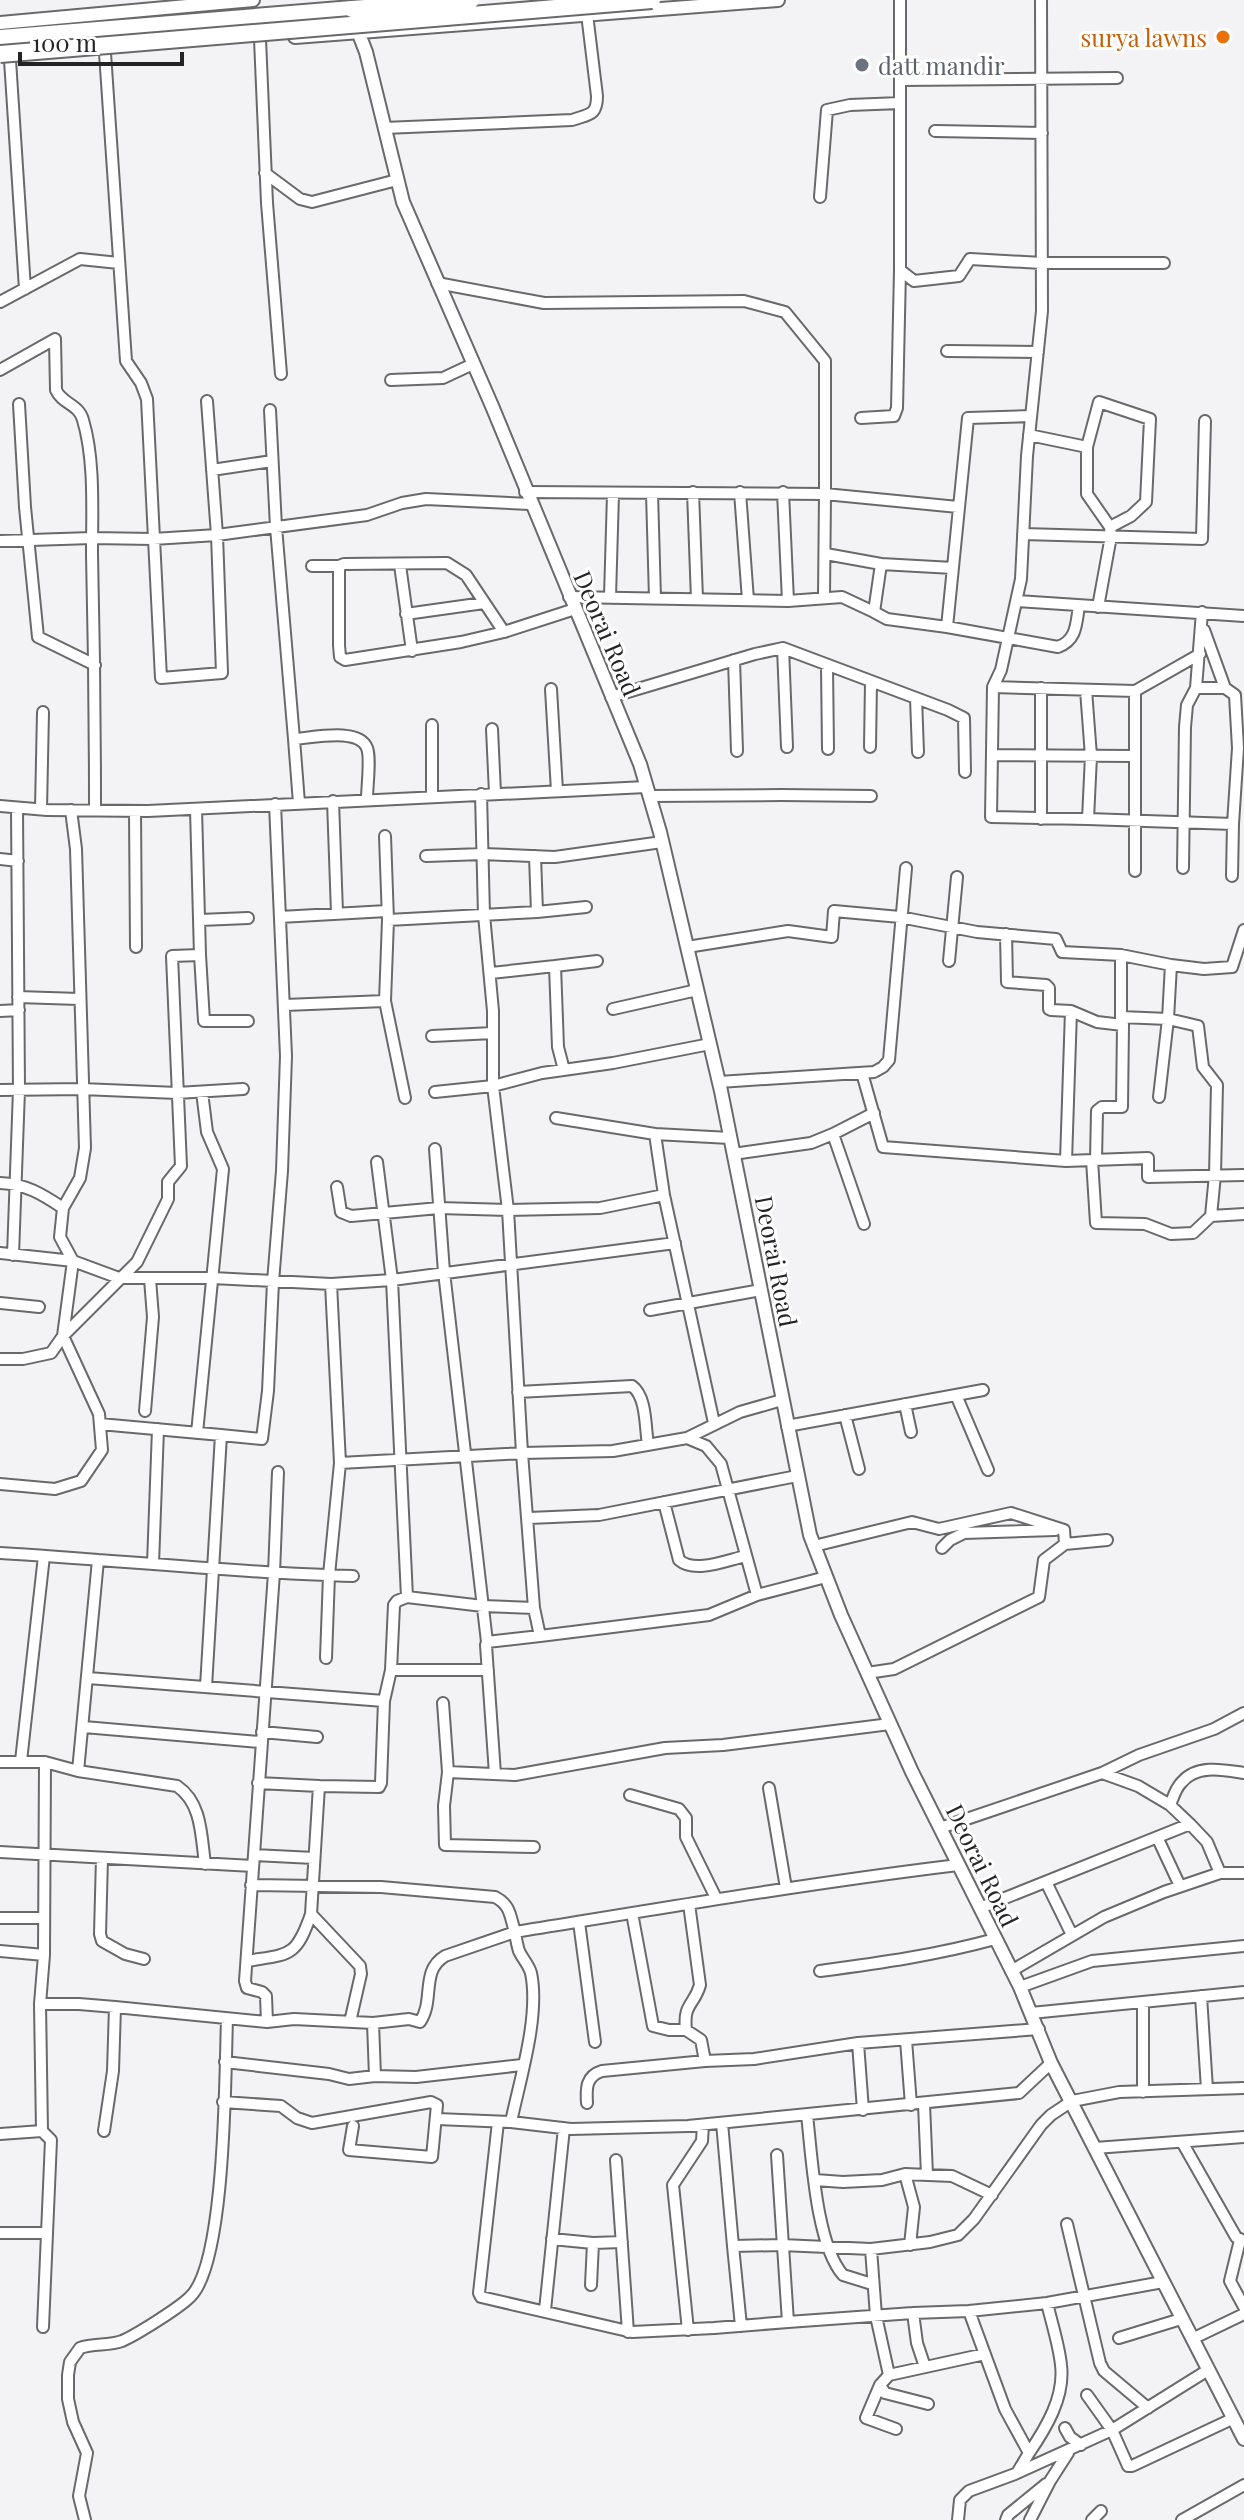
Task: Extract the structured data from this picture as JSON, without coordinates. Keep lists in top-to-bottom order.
{
  "streets": {
    "street": ["Deorai Road"]
  },
  "places": ["surya lawns", "datt mandir"],
  "scale_bar": "100 m"
}
